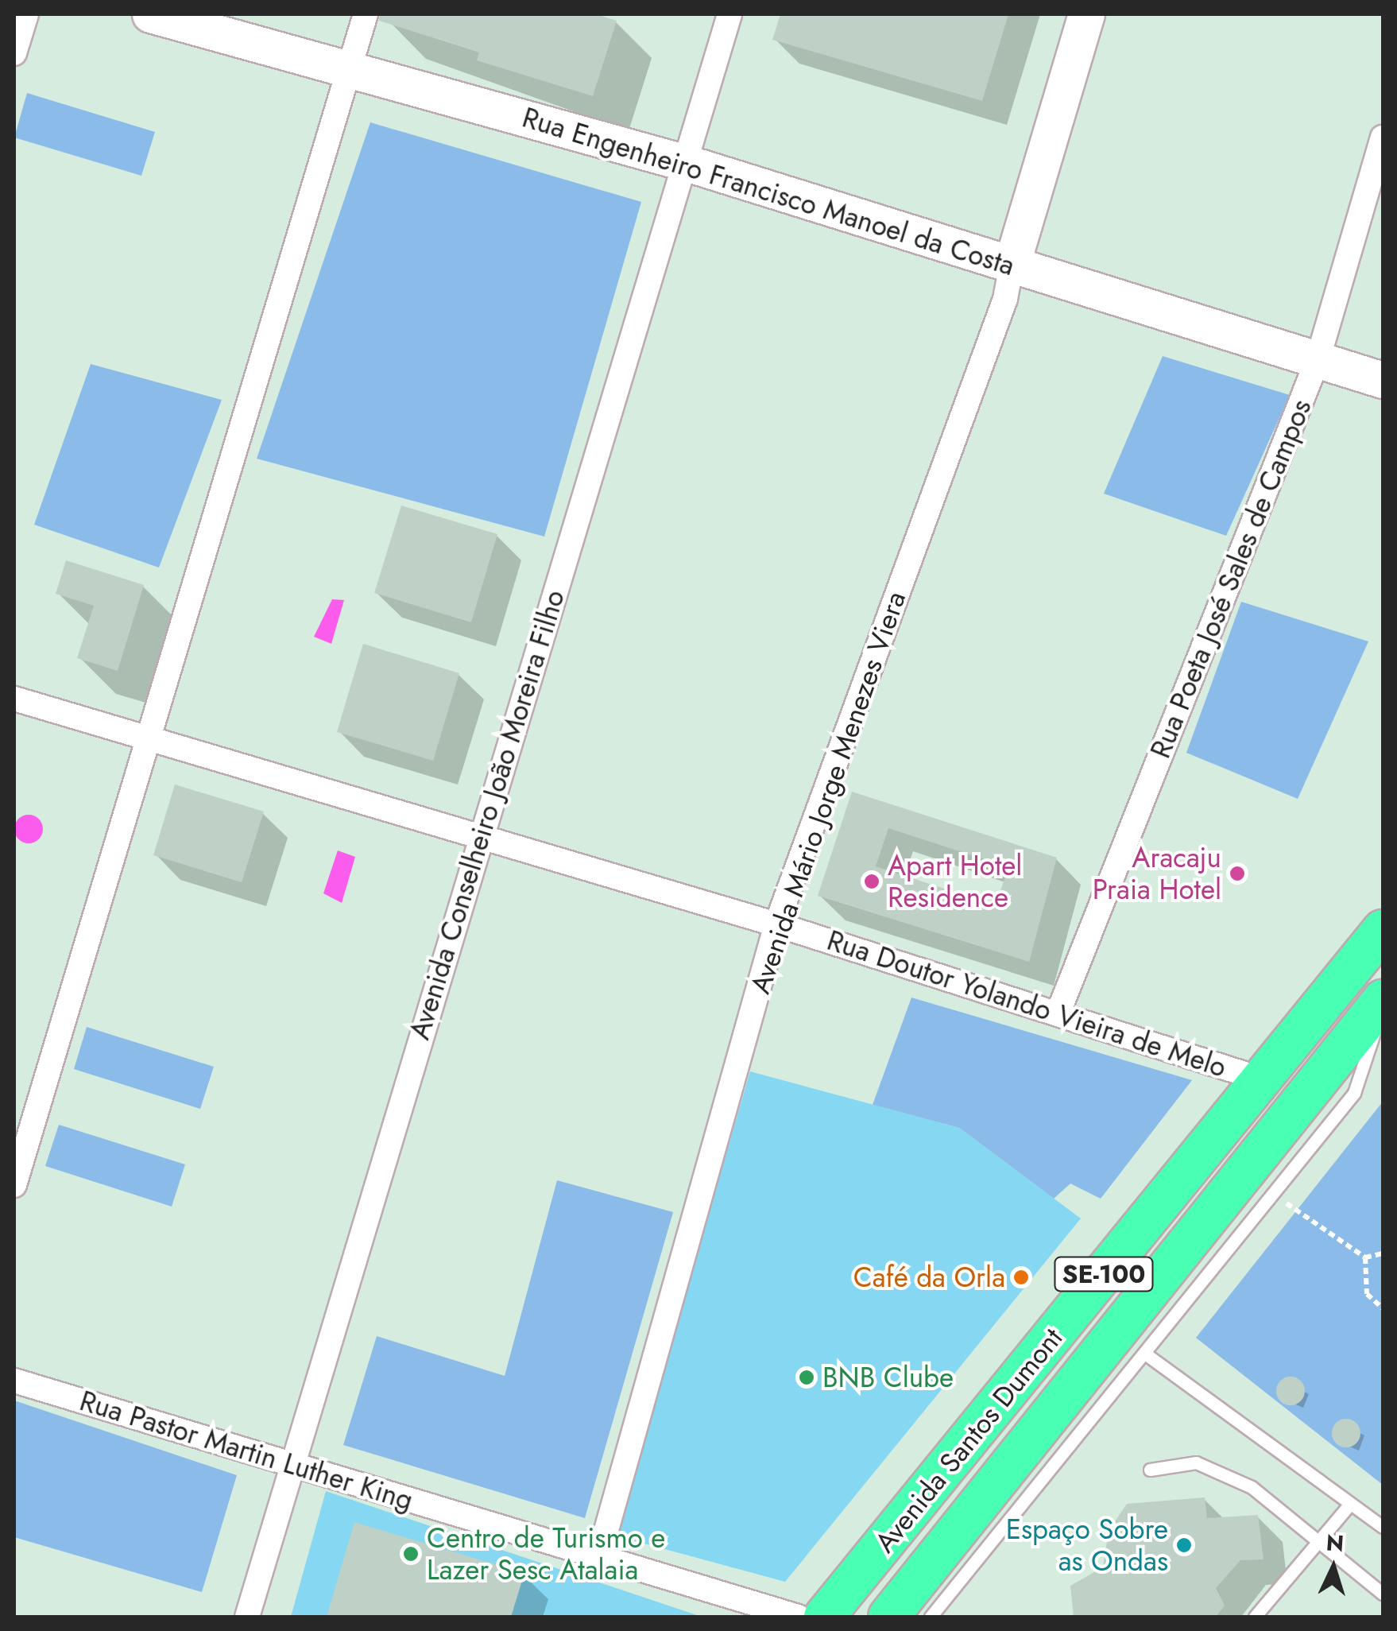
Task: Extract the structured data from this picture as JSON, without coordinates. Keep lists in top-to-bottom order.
{
  "streets": {
    "main road": ["SE-100", "Avenida Santos Dumont"],
    "street": [
      "Rua Engenheiro Francisco Manoel da Costa",
      "Rua Poeta José Sales de Campos",
      "Avenida Mário Jorge Menezes Viera",
      "Avenida Conselheiro João Moreira Filho",
      "Rua Doutor Yolando Vieira de Melo",
      "Rua Pastor Martin Luther King"
    ]
  },
  "crossings": [
    ["Rua Engenheiro Francisco Manoel da Costa", "Rua Poeta José Sales de Campos"],
    ["Rua Engenheiro Francisco Manoel da Costa", "Avenida Mário Jorge Menezes Viera"],
    ["Rua Engenheiro Francisco Manoel da Costa", "Avenida Conselheiro João Moreira Filho"],
    ["Rua Poeta José Sales de Campos", "Rua Doutor Yolando Vieira de Melo"],
    ["Avenida Mário Jorge Menezes Viera", "Rua Doutor Yolando Vieira de Melo"],
    ["Avenida Mário Jorge Menezes Viera", "Rua Pastor Martin Luther King"],
    ["Avenida Conselheiro João Moreira Filho", "Rua Doutor Yolando Vieira de Melo"],
    ["Avenida Conselheiro João Moreira Filho", "Rua Pastor Martin Luther King"],
    ["Rua Doutor Yolando Vieira de Melo", "Avenida Santos Dumont"]
  ],
  "places": [
    "Aracaju Praia Hotel",
    "Apart Hotel Residence",
    "Café da Orla",
    "BNB Clube",
    "Espaço Sobre as Ondas",
    "Centro de Turismo e Lazer Sesc Atalaia"
  ],
  "north": "top"
}
